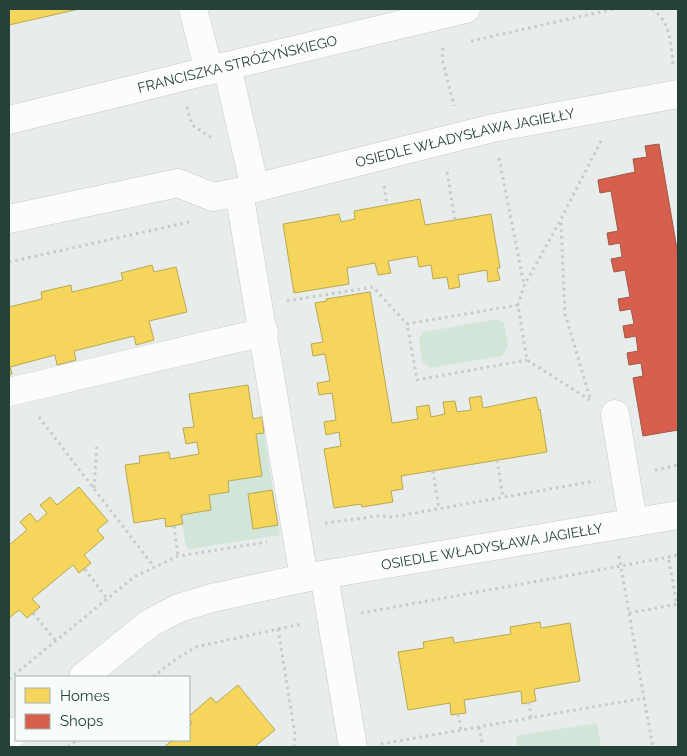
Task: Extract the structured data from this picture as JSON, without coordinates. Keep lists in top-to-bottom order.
{
  "streets": {
    "street": ["FRANCISZKA STRÓŻYŃSKIEGO", "OSIEDLE WŁADYSŁAWA JAGIEŁŁY"]
  },
  "legend": ["Homes", "Shops"]
}
